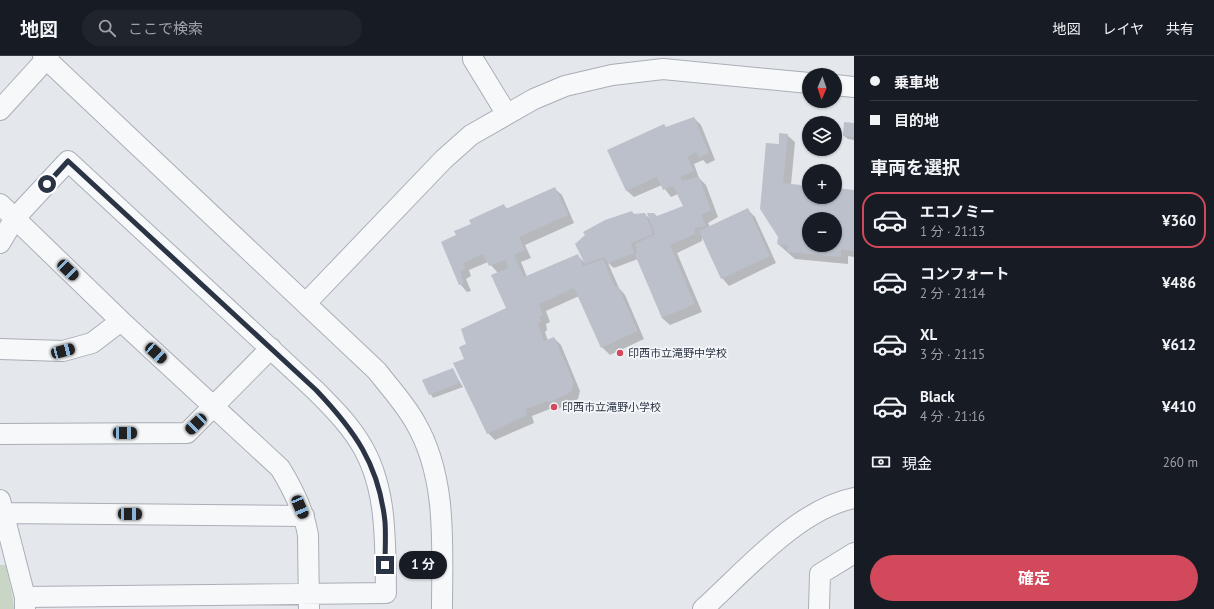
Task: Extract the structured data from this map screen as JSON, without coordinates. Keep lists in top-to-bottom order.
{
  "places": ["印西市立滝野中学校", "印西市立滝野小学校"],
  "north": "bottom",
  "page": {
    "header": "地図",
    "search": "ここで検索",
    "nav": ["地図", "レイヤ", "共有"],
    "banner": ["乗車地", "目的地"],
    "map_buttons": ["+", "−"],
    "heading": "車両を選択",
    "list": [
      {
        "name": "エコノミー",
        "note": "1 分 · 21:13",
        "value": "¥360"
      },
      {
        "name": "コンフォート",
        "note": "2 分 · 21:14",
        "value": "¥486"
      },
      {
        "name": "XL",
        "note": "3 分 · 21:15",
        "value": "¥612"
      },
      {
        "name": "Black",
        "note": "4 分 · 21:16",
        "value": "¥410"
      }
    ],
    "pay": ["現金", "260 m"],
    "buttons": "確定",
    "bubble": "1 分"
  }
}
